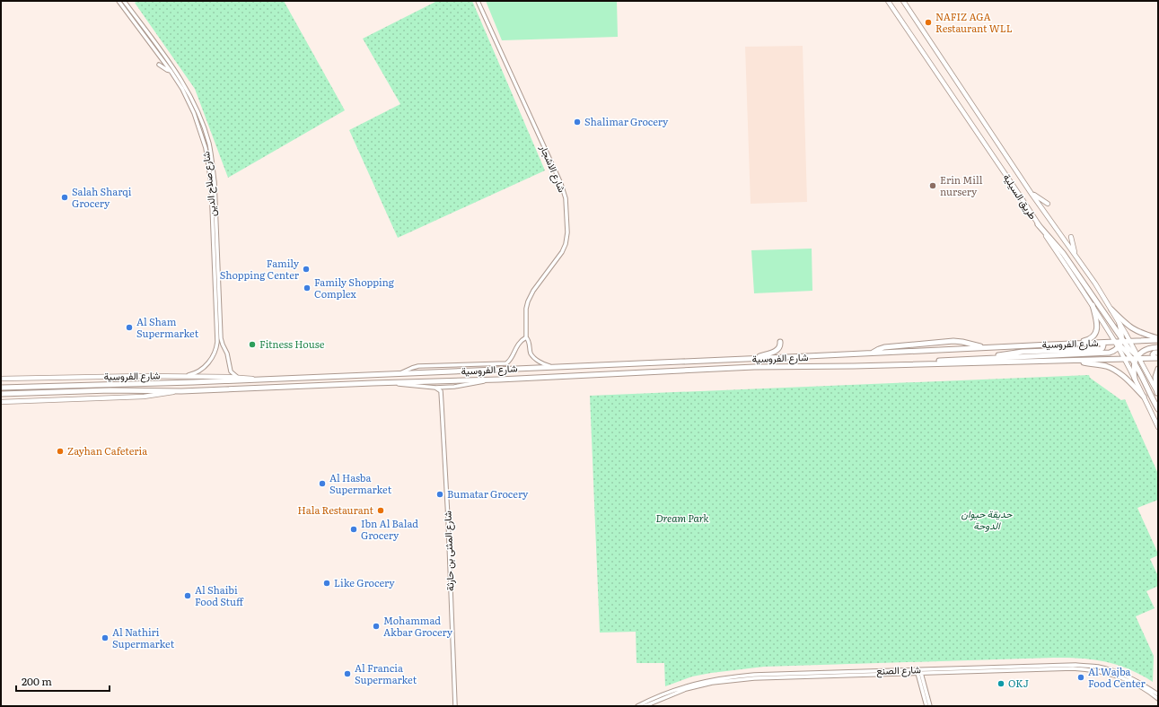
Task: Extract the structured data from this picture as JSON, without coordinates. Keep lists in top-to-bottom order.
{
  "streets": {
    "highway": ["شارع الفروسية"],
    "main road": ["طريق السيلية"],
    "street": [
      "شارع الاشجار",
      "شارع صلاح الدين",
      "شارع المثنى بن حارثة",
      "شارع الصنع"
    ]
  },
  "crossings": [
    ["شارع الاشجار", "شارع الفروسية"],
    ["شارع صلاح الدين", "شارع الفروسية"],
    ["طريق السيلية", "شارع الفروسية"]
  ],
  "parks": ["حديقة حيوان الدوحة", "Dream Park"],
  "places": [
    "NAFIZ AGA Restaurant WLL",
    "Shalimar Grocery",
    "Erin Mill nursery",
    "Salah Sharqi Grocery",
    "Family Shopping Center",
    "Family Shopping Complex",
    "Al Sham Supermarket",
    "Fitness House",
    "Zayhan Cafeteria",
    "Al Hasba Supermarket",
    "Bumatar Grocery",
    "Hala Restaurant",
    "Ibn Al Balad Grocery",
    "Like Grocery",
    "Al Shaibi Food Stuff",
    "Mohammad Akbar Grocery",
    "Al Nathiri Supermarket",
    "Al Francia Supermarket",
    "Al Wajba Food Center",
    "OKJ"
  ],
  "scale_bar": "200 m"
}
